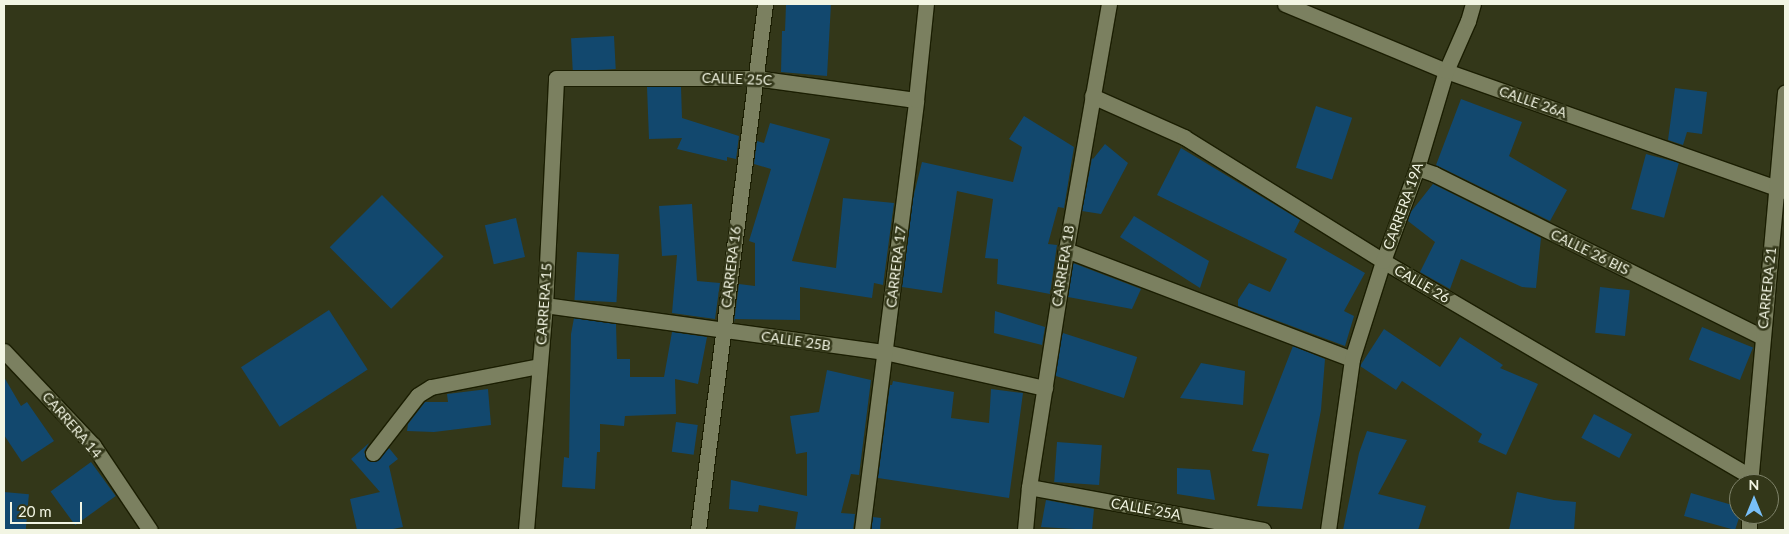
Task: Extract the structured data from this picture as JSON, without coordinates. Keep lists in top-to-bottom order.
{
  "streets": {
    "street": [
      "CALLE 25C",
      "CALLE 26A",
      "CARRERA 19A",
      "CALLE 26 BIS",
      "CARRERA 18",
      "CARRERA 16",
      "CARRERA 17",
      "CALLE 26",
      "CARRERA 21",
      "CARRERA 15",
      "CALLE 25B",
      "CARRERA 14",
      "CALLE 25A"
    ]
  },
  "crossings": [
    ["CALLE 25C", "CARRERA 16"],
    ["CALLE 25C", "CARRERA 17"],
    ["CALLE 25C", "CARRERA 15"],
    ["CALLE 26A", "CARRERA 19A"],
    ["CALLE 26A", "CARRERA 21"],
    ["CARRERA 19A", "CALLE 26 BIS"],
    ["CARRERA 19A", "CALLE 26"],
    ["CALLE 26 BIS", "CARRERA 21"],
    ["CARRERA 18", "CALLE 26"],
    ["CARRERA 18", "CALLE 25B"],
    ["CARRERA 18", "CALLE 25A"],
    ["CARRERA 16", "CALLE 25B"],
    ["CARRERA 17", "CALLE 25B"],
    ["CARRERA 15", "CALLE 25B"]
  ],
  "scale_bar": "20 m",
  "north": "top"
}
